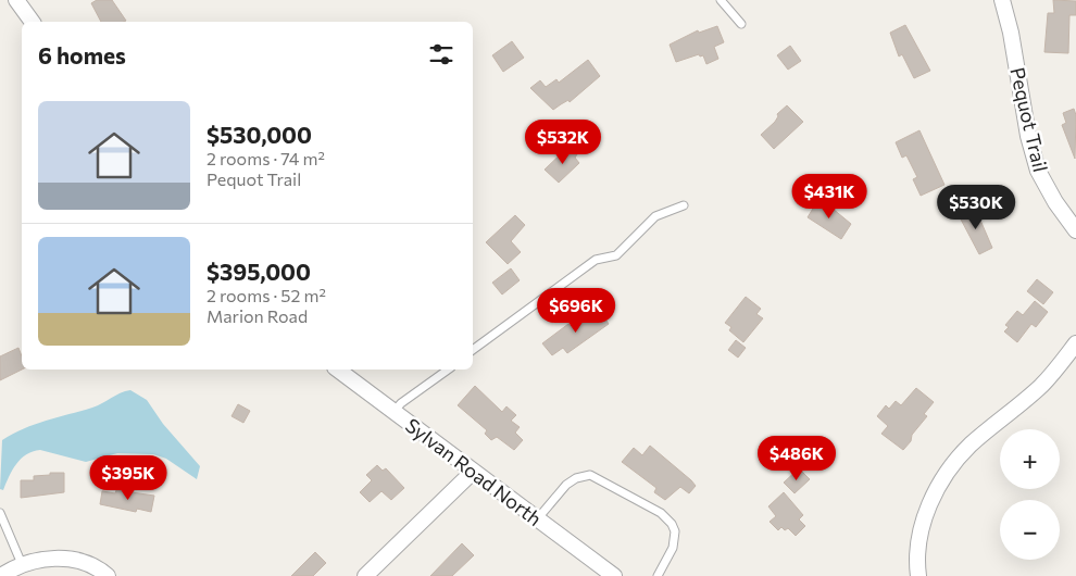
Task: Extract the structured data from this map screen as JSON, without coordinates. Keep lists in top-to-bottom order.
{
  "streets": {
    "street": ["Pequot Trail", "Sylvan Road North"]
  },
  "page": {
    "heading": "6 homes",
    "list": [
      {
        "name": "$530,000",
        "note": "2 rooms · 74 m² · Pequot Trail"
      },
      {
        "name": "$395,000",
        "note": "2 rooms · 52 m² · Marion Road"
      }
    ],
    "price": [
      "$532K",
      "$431K",
      "$530K",
      "$696K",
      "$486K",
      "$395K"
    ],
    "map_buttons": ["+", "−"]
  }
}
